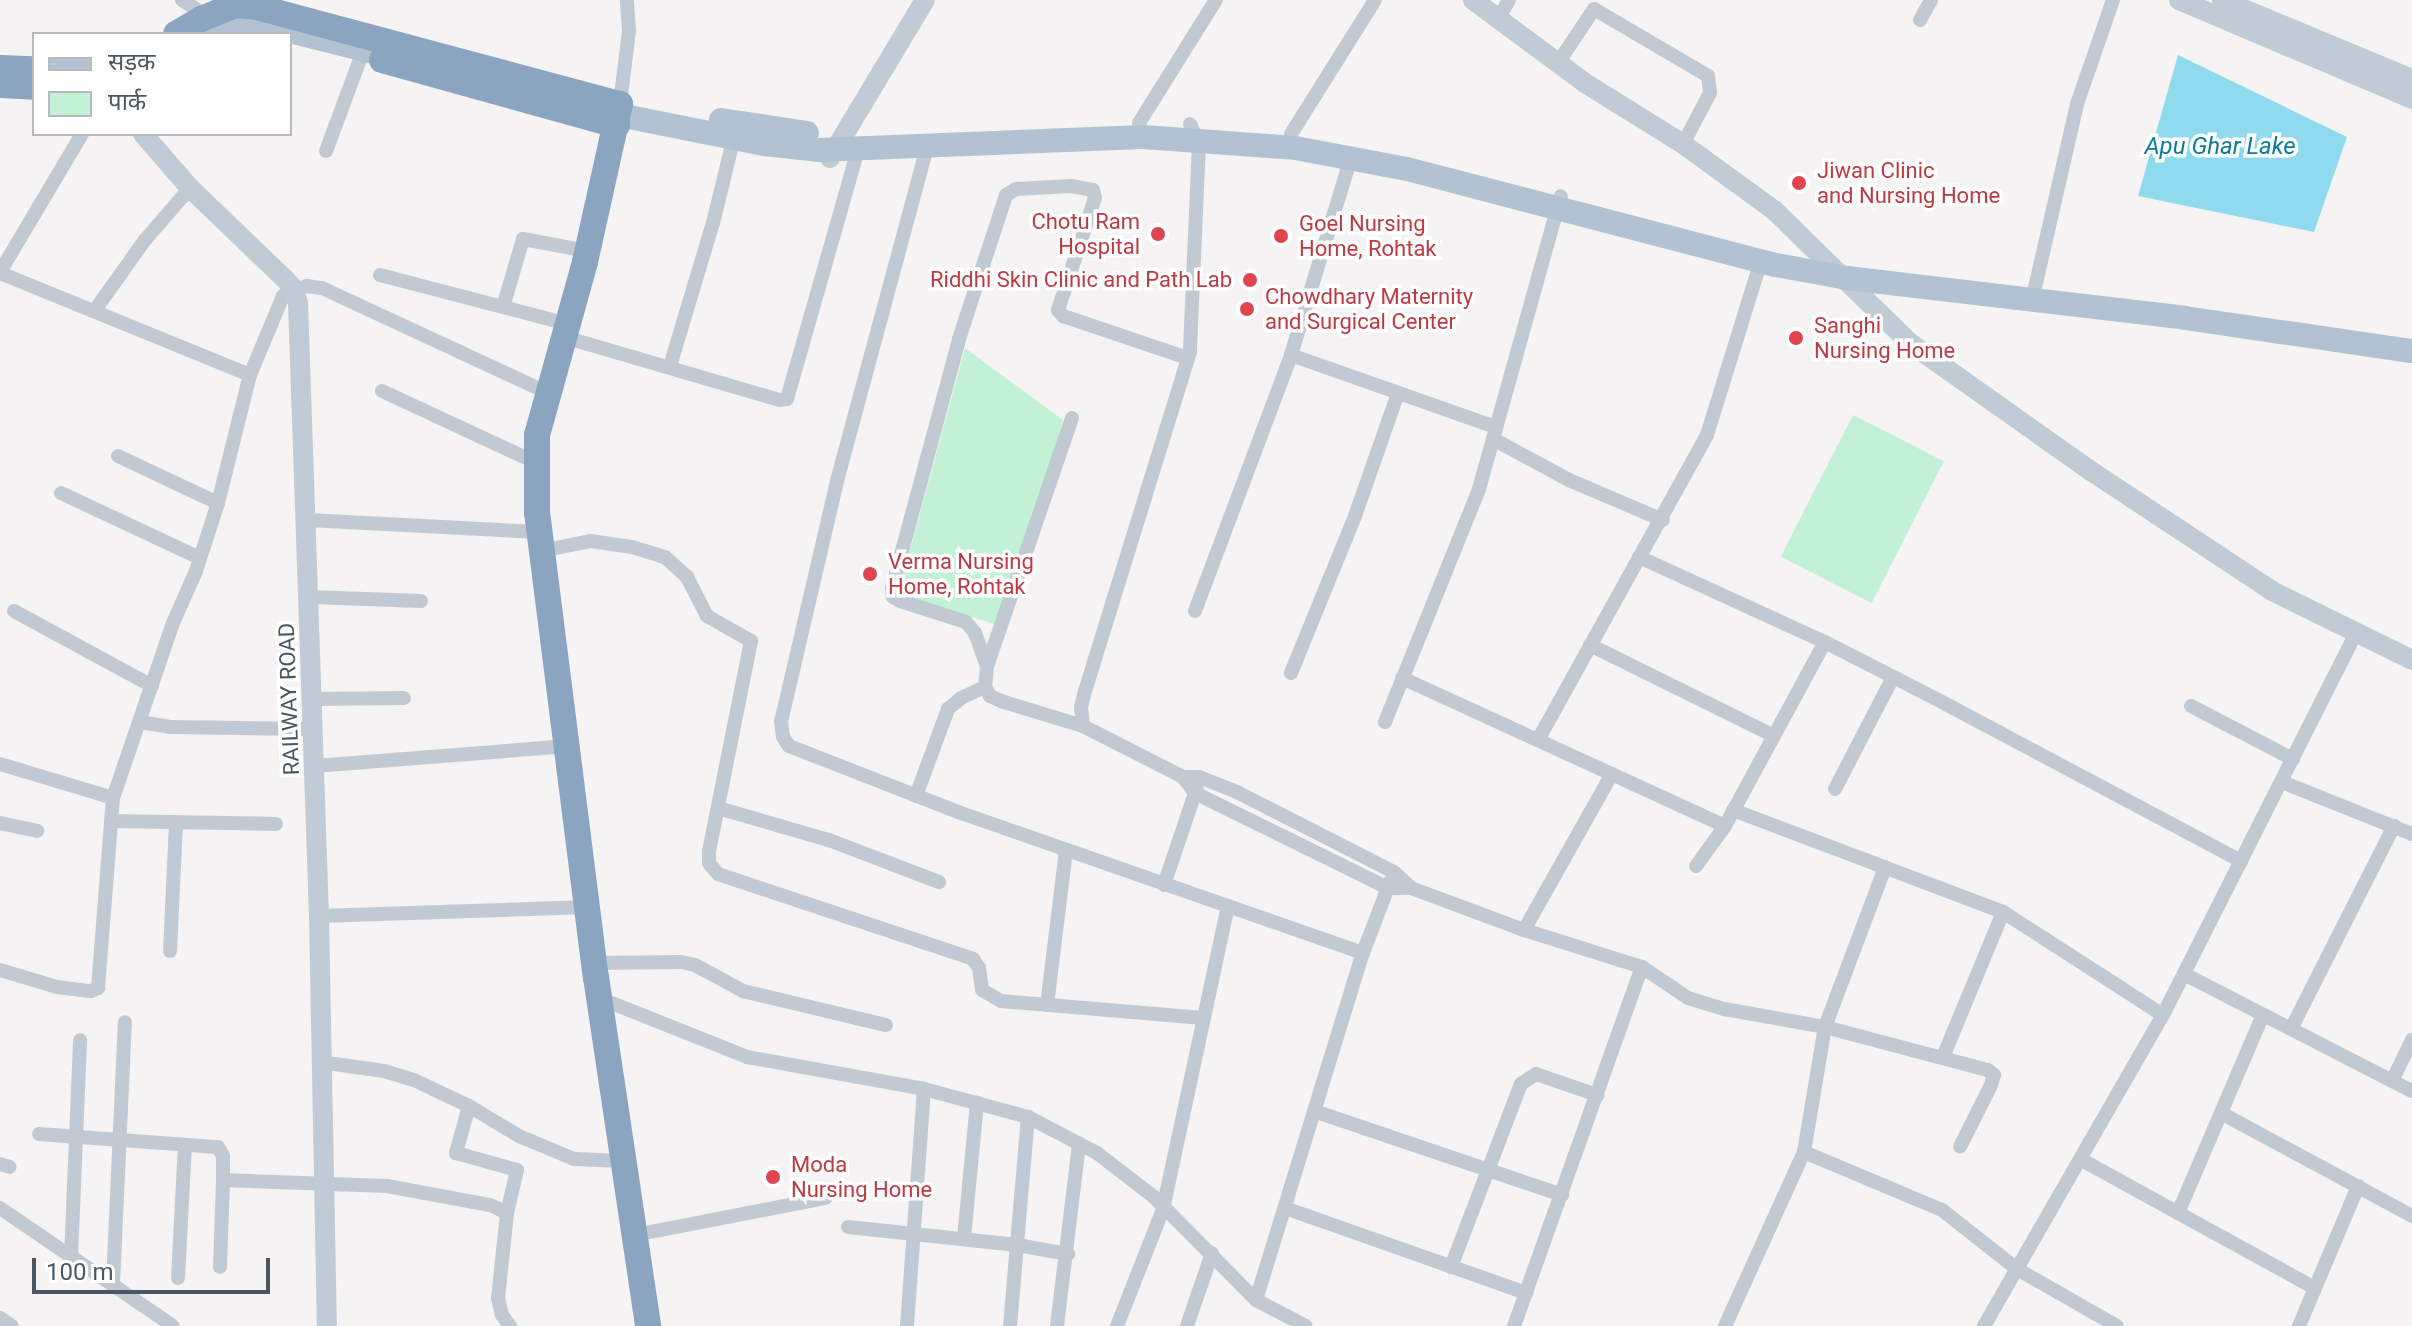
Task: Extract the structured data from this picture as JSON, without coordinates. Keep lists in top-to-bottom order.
{
  "streets": {
    "street": ["RAILWAY ROAD"]
  },
  "water": ["Apu Ghar Lake"],
  "places": [
    "Jiwan Clinic and Nursing Home",
    "Chotu Ram Hospital",
    "Goel Nursing Home, Rohtak",
    "Riddhi Skin Clinic and Path Lab",
    "Chowdhary Maternity and Surgical Center",
    "Sanghi Nursing Home",
    "Verma Nursing Home, Rohtak",
    "Moda Nursing Home"
  ],
  "legend": ["सड़क", "पार्क"],
  "scale_bar": "100 m"
}
